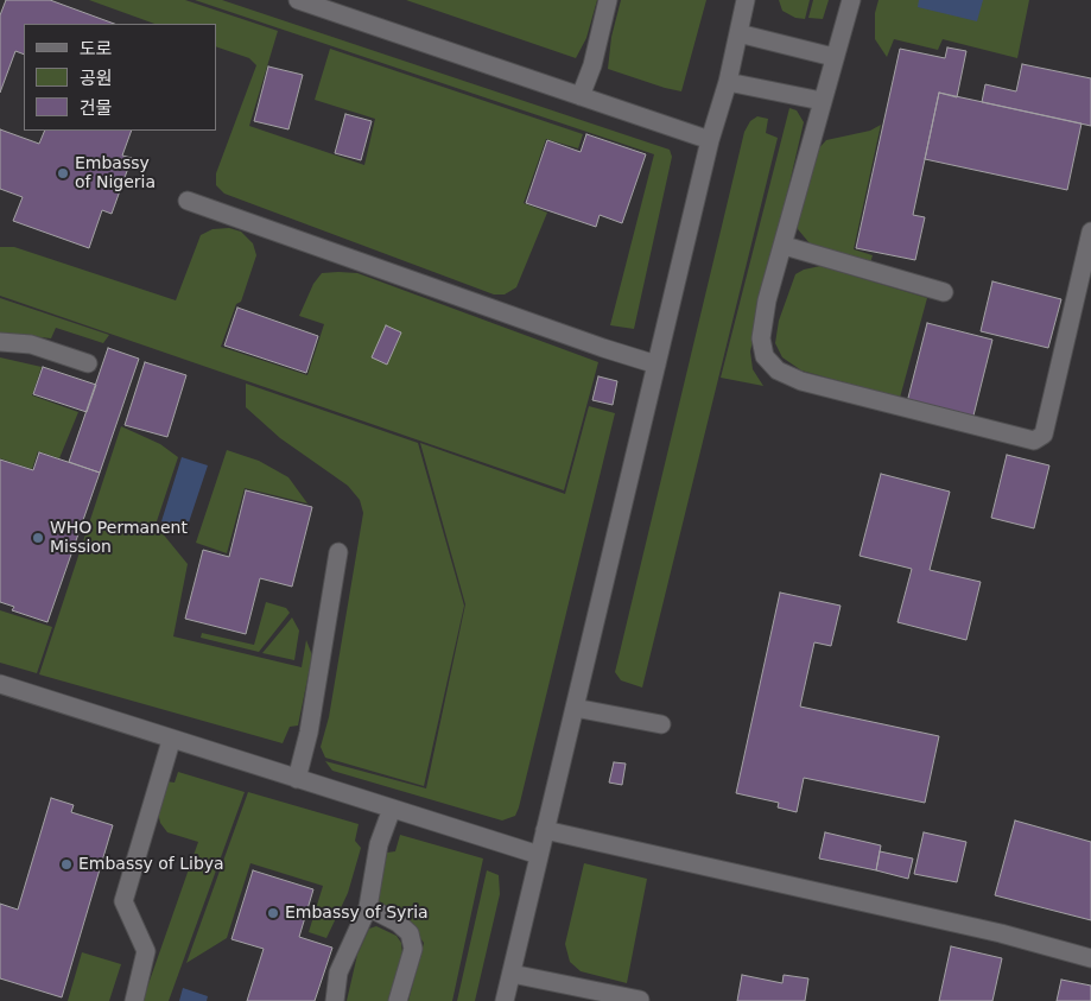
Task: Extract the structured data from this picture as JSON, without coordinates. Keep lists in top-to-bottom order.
{
  "places": [
    "Embassy of Nigeria",
    "WHO Permanent Mission",
    "Embassy of Libya",
    "Embassy of Syria"
  ],
  "legend": ["도로", "공원", "건물"]
}
